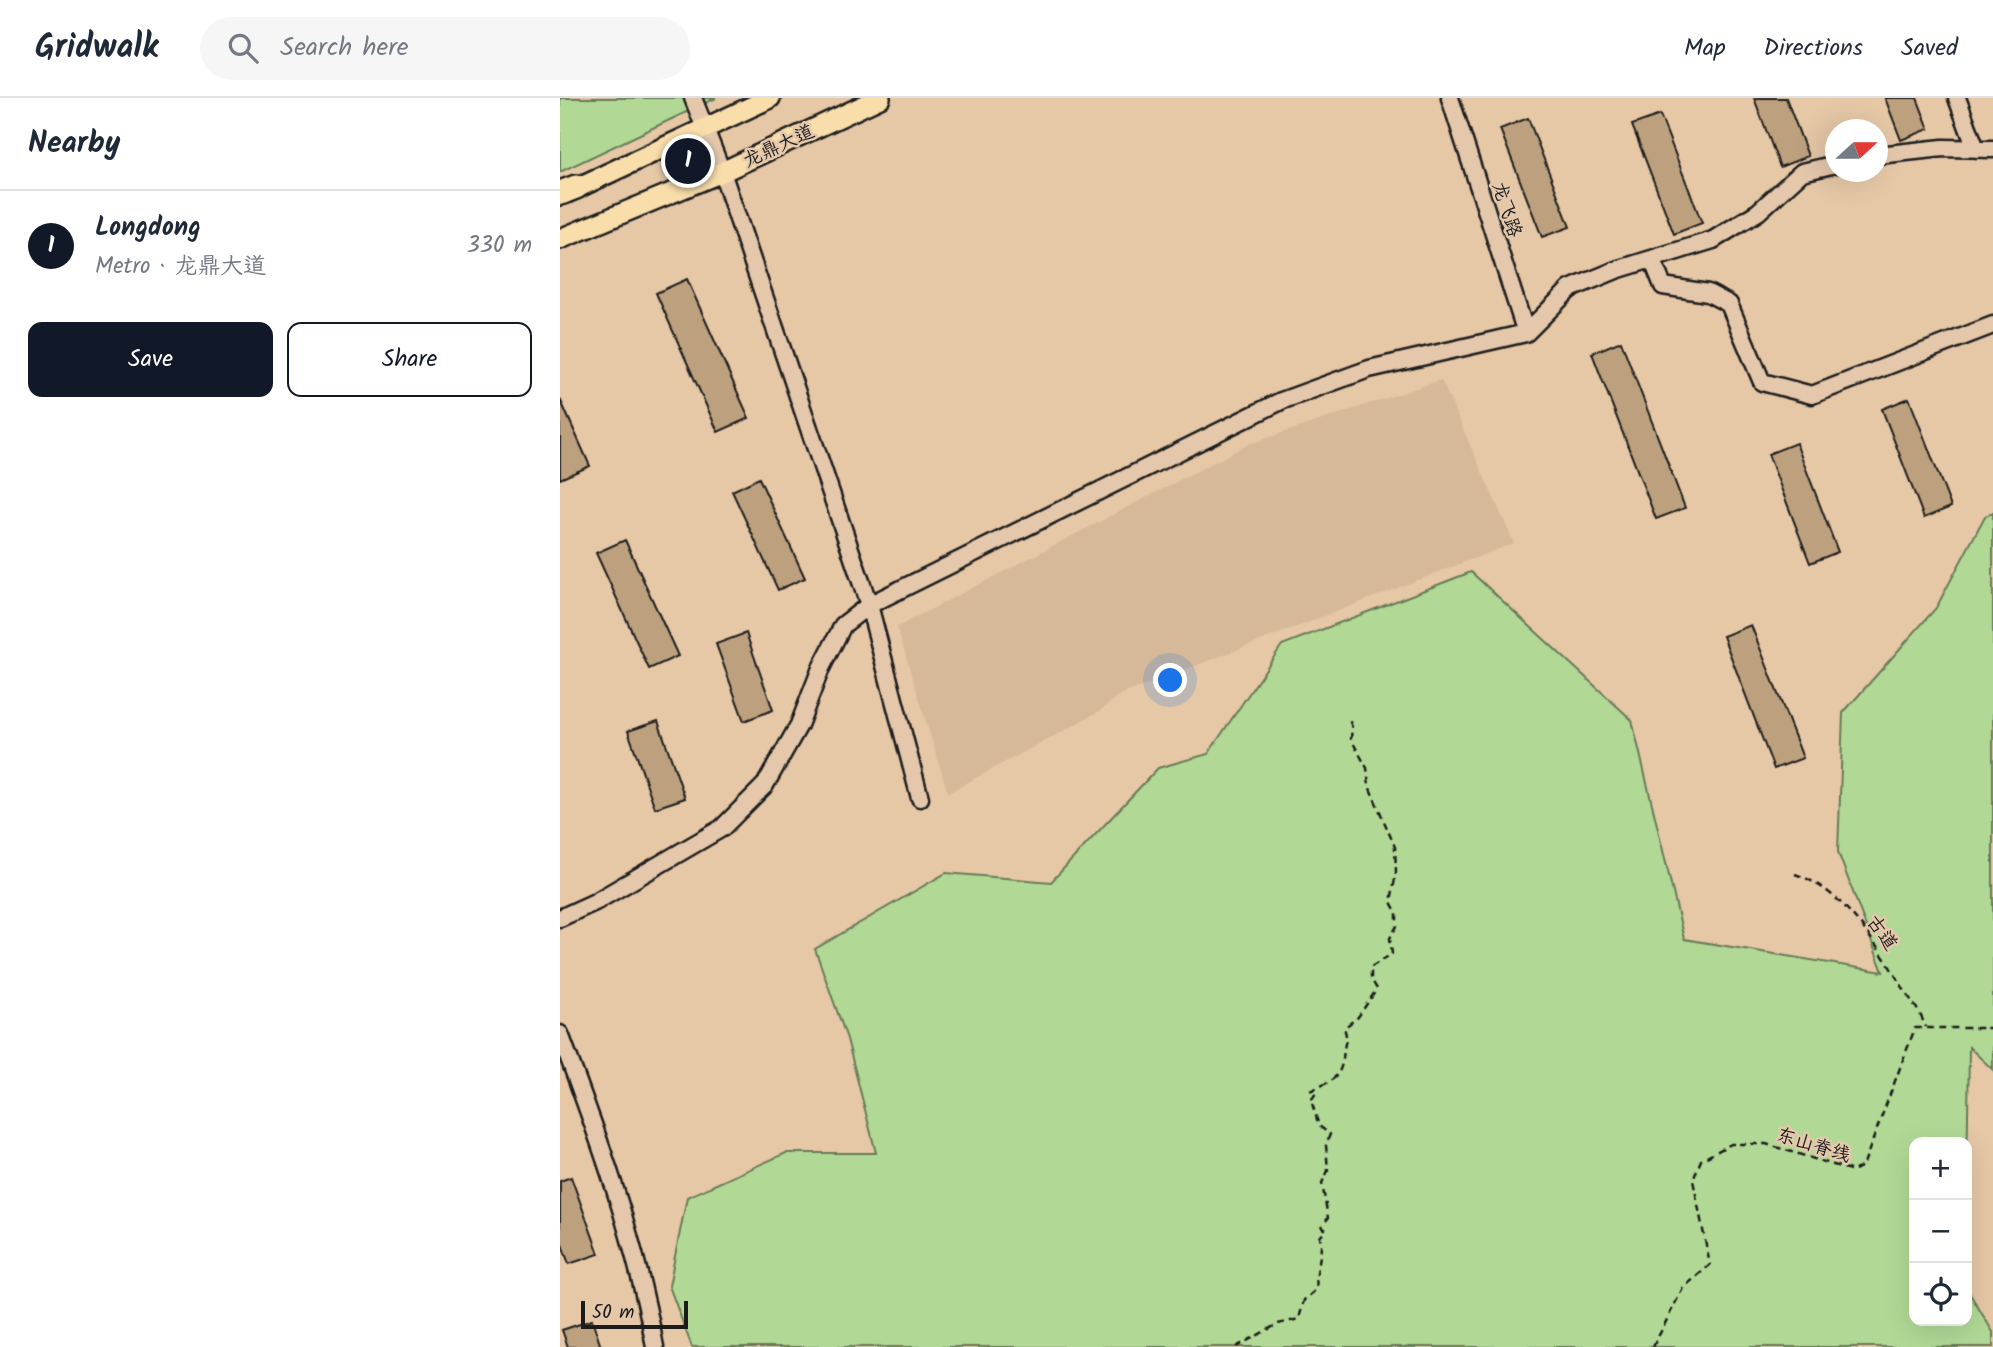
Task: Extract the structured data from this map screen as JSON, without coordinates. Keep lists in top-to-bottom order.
{
  "streets": {
    "main road": ["龙鼎大道"],
    "street": ["龙飞路"],
    "path": ["古道", "东山脊线"]
  },
  "crossings": [
    ["古道", "东山脊线"]
  ],
  "scale_bar": "50 m",
  "north": "right",
  "page": {
    "header": "Gridwalk",
    "search": "Search here",
    "nav": ["Map", "Directions", "Saved"],
    "heading": "Nearby",
    "pins": "1",
    "list": [
      {
        "mark": "1",
        "name": "Longdong",
        "note": "Metro · 龙鼎大道",
        "value": "330 m"
      }
    ],
    "buttons": ["Save", "Share"],
    "map_buttons": ["+", "−"],
    "scale": "50 m"
  }
}
